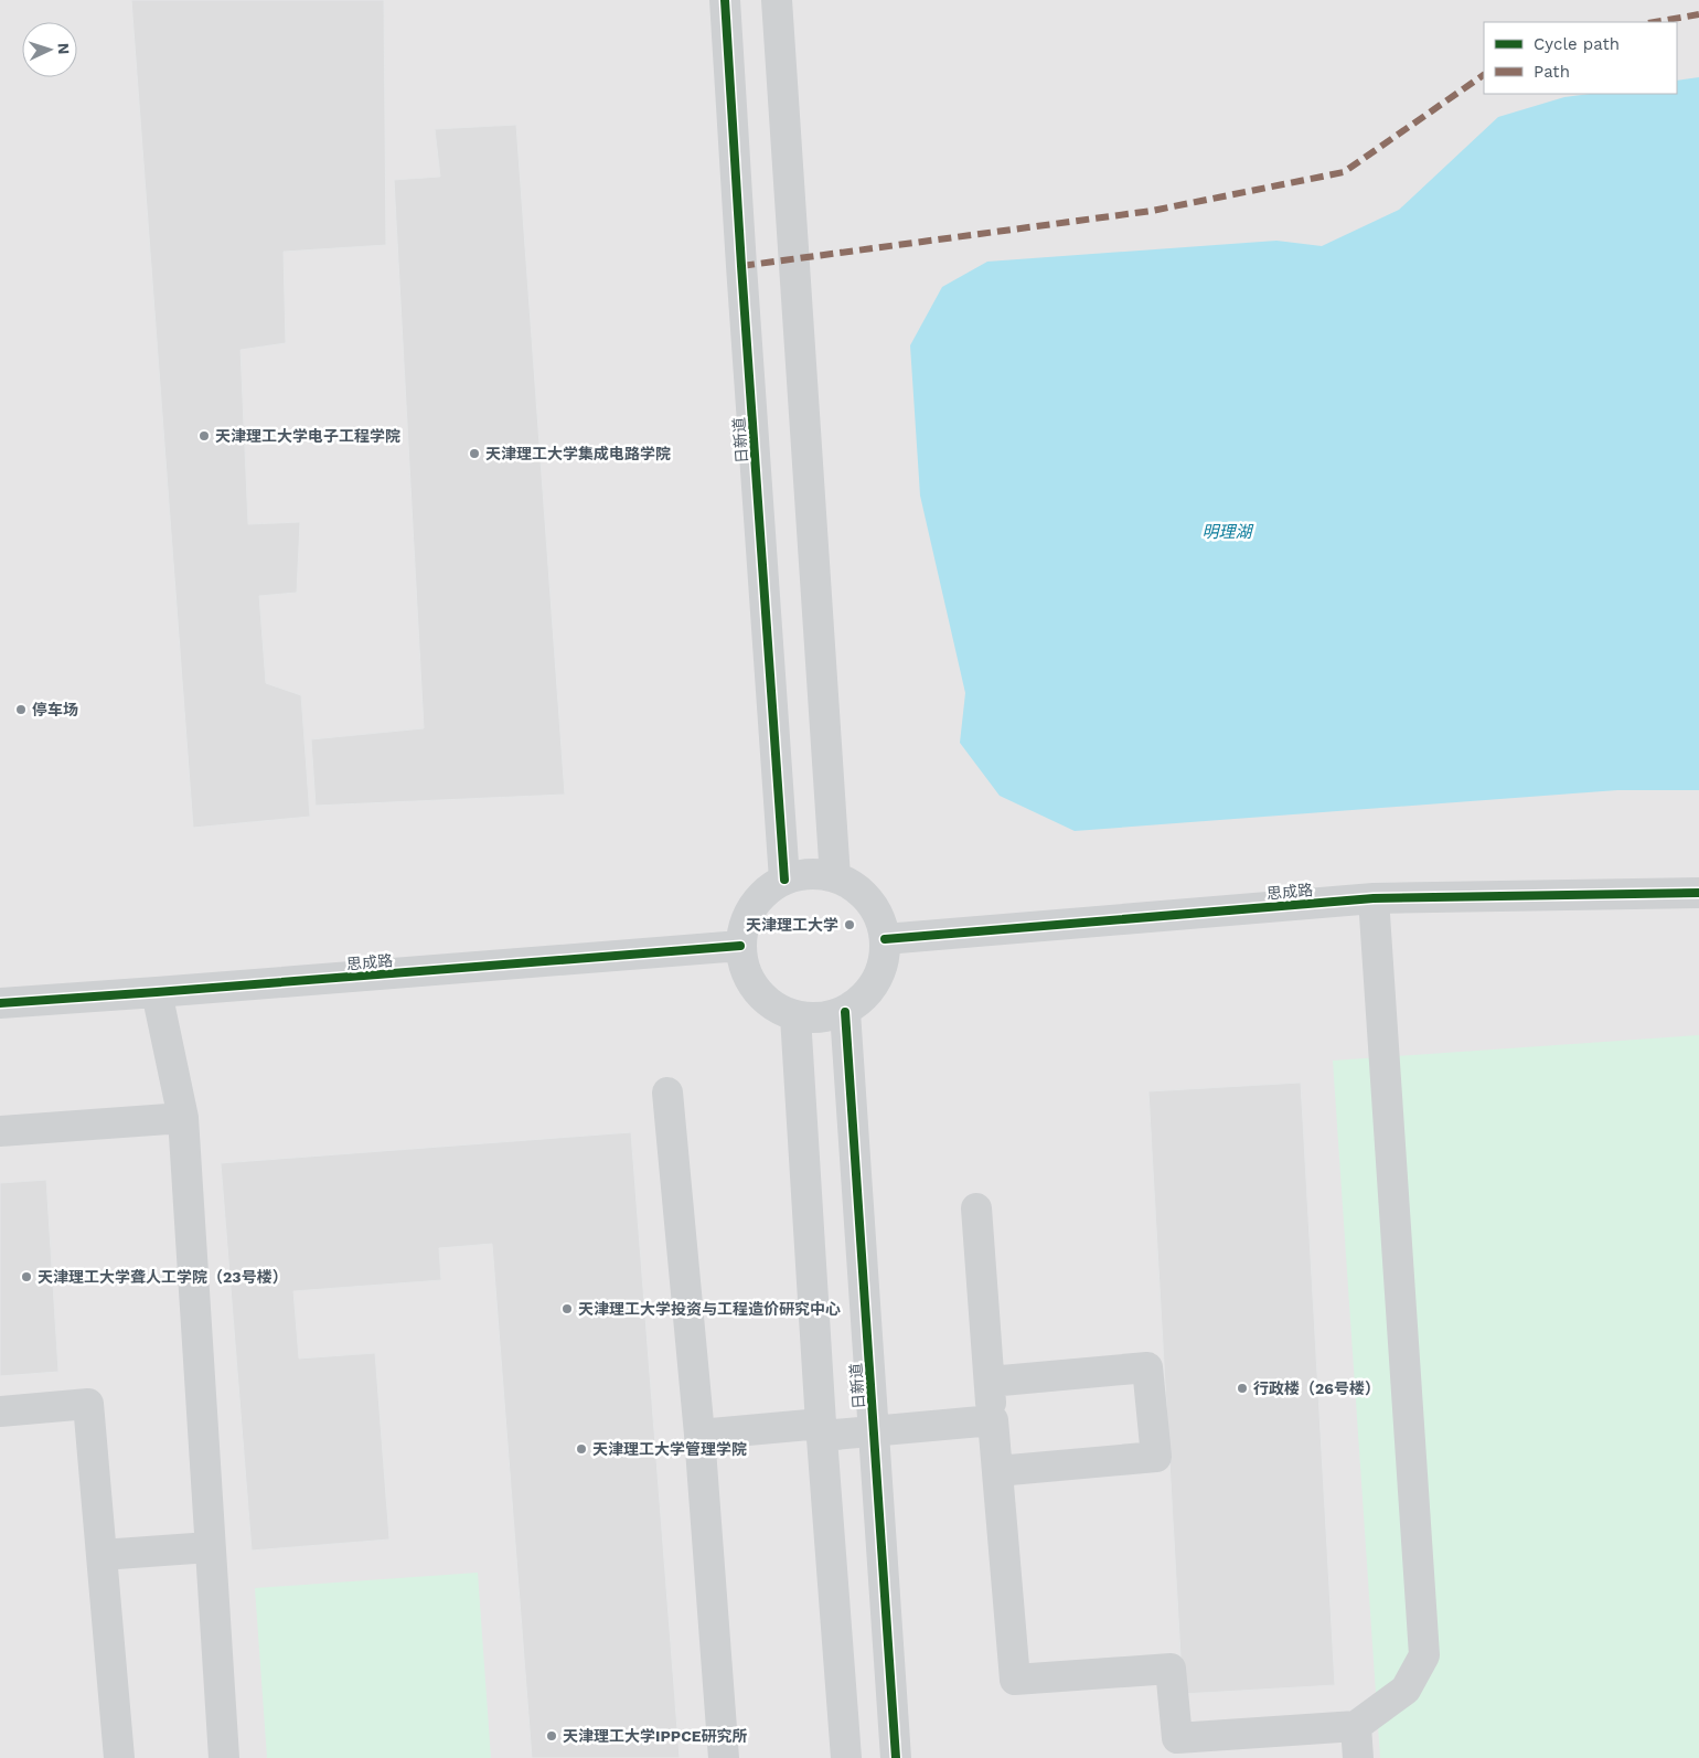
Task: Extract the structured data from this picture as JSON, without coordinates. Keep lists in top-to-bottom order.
{
  "streets": {
    "street": ["日新道", "思成路"]
  },
  "crossings": [
    ["日新道", "思成路"]
  ],
  "water": ["明理湖"],
  "places": [
    "天津理工大学电子工程学院",
    "天津理工大学集成电路学院",
    "停车场",
    "天津理工大学",
    "天津理工大学聋人工学院（23号楼）",
    "天津理工大学投资与工程造价研究中心",
    "行政楼（26号楼）",
    "天津理工大学管理学院",
    "天津理工大学IPPCE研究所"
  ],
  "legend": ["Cycle path", "Path"],
  "north": "right"
}
